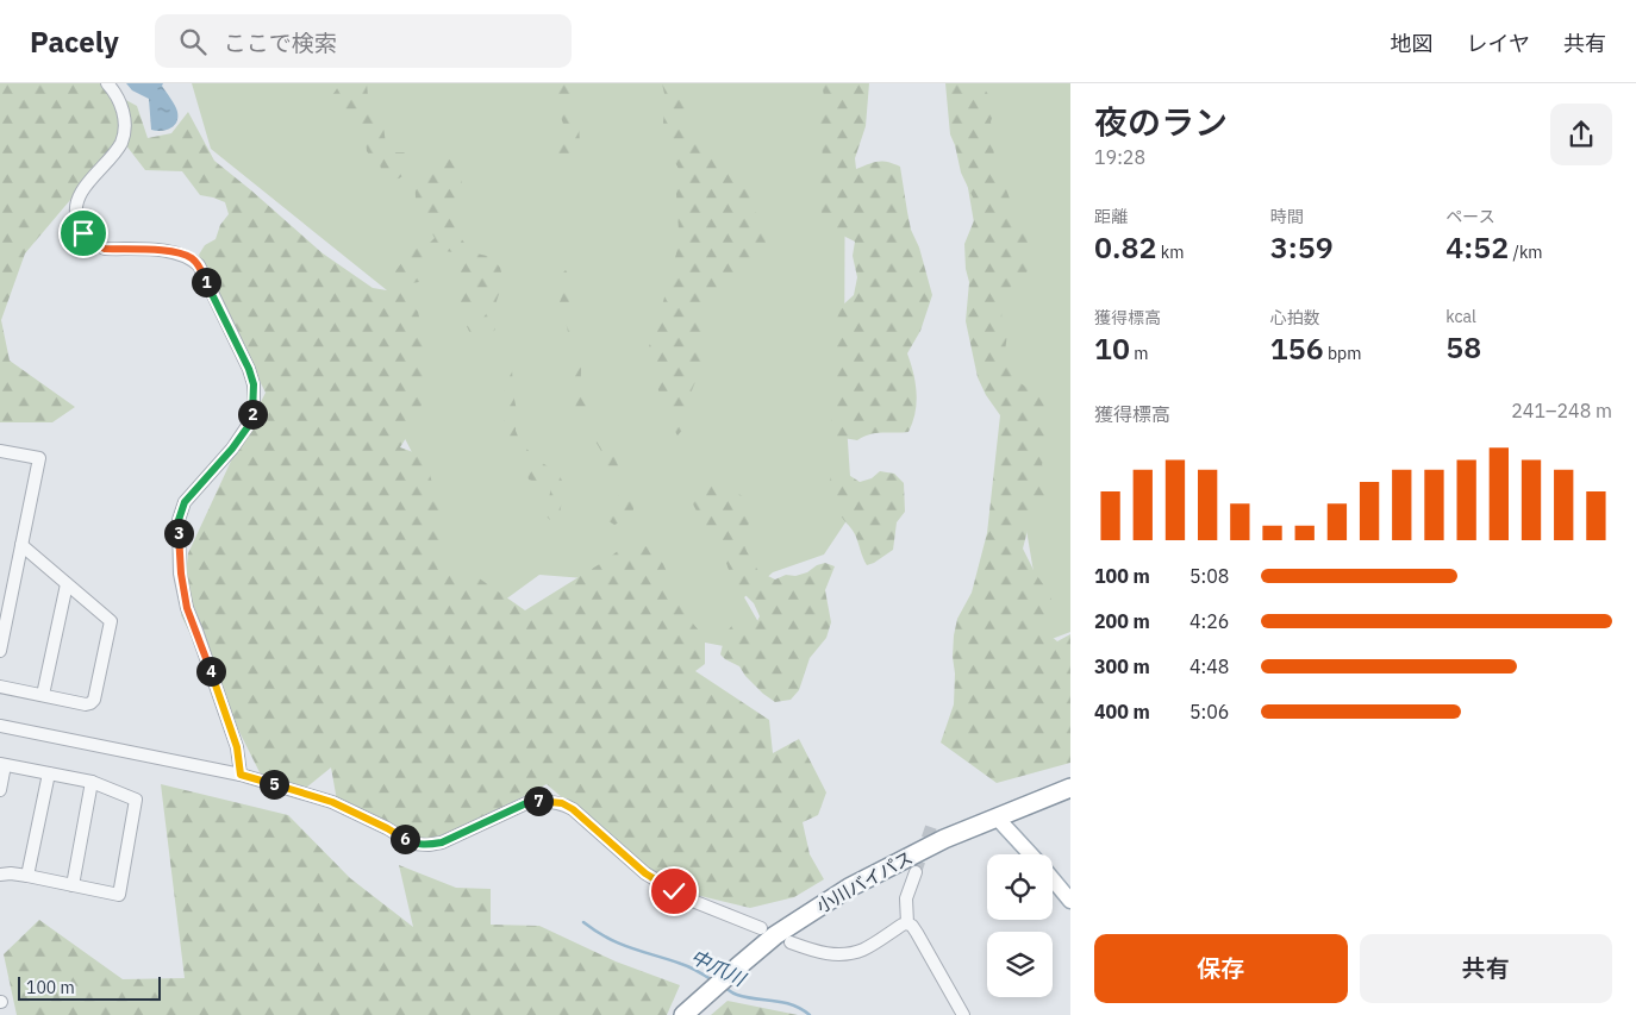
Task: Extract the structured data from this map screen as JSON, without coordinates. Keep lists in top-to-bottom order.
{
  "streets": {
    "highway": ["小川バイパス"]
  },
  "water": ["中爪川"],
  "scale_bar": "100 m",
  "page": {
    "header": "Pacely",
    "search": "ここで検索",
    "nav": ["地図", "レイヤ", "共有"],
    "heading": ["夜のラン", "19:28"],
    "stats": [
      ["距離", "0.82 km"],
      ["時間", "3:59"],
      ["ペース", "4:52 /km"],
      ["獲得標高", "10 m"],
      ["心拍数", "156 bpm"],
      ["kcal", "58"]
    ],
    "pins": [
      "1",
      "2",
      "3",
      "4",
      "5",
      "7",
      "6"
    ],
    "chart": ["獲得標高", "241–248 m"],
    "list": [
      {
        "name": "100 m",
        "note": "5:08"
      },
      {
        "name": "200 m",
        "note": "4:26"
      },
      {
        "name": "300 m",
        "note": "4:48"
      },
      {
        "name": "400 m",
        "note": "5:06"
      }
    ],
    "buttons": ["保存", "共有"],
    "scale": "100 m"
  }
}
